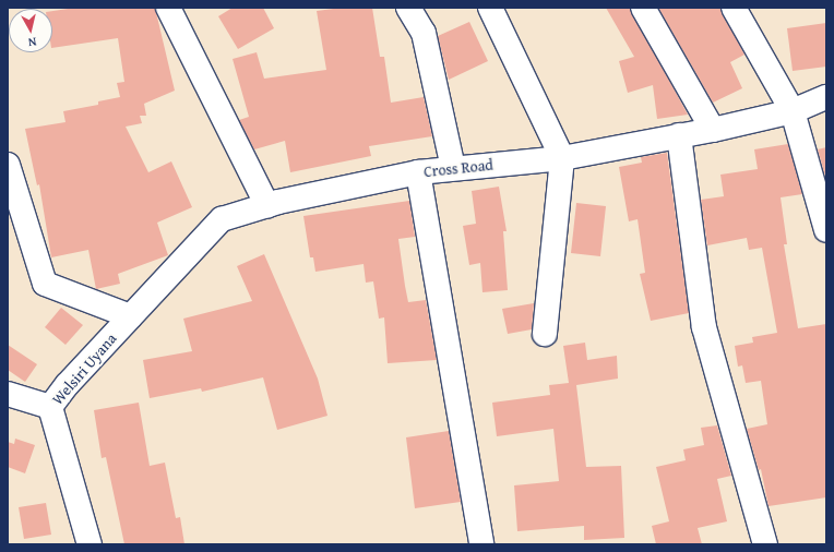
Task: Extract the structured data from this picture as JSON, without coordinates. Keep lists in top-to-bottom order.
{
  "streets": {
    "street": ["Cross Road", "Welsiri Uyana"]
  },
  "crossings": [
    ["Cross Road", "Welsiri Uyana"]
  ],
  "north": "bottom"
}
